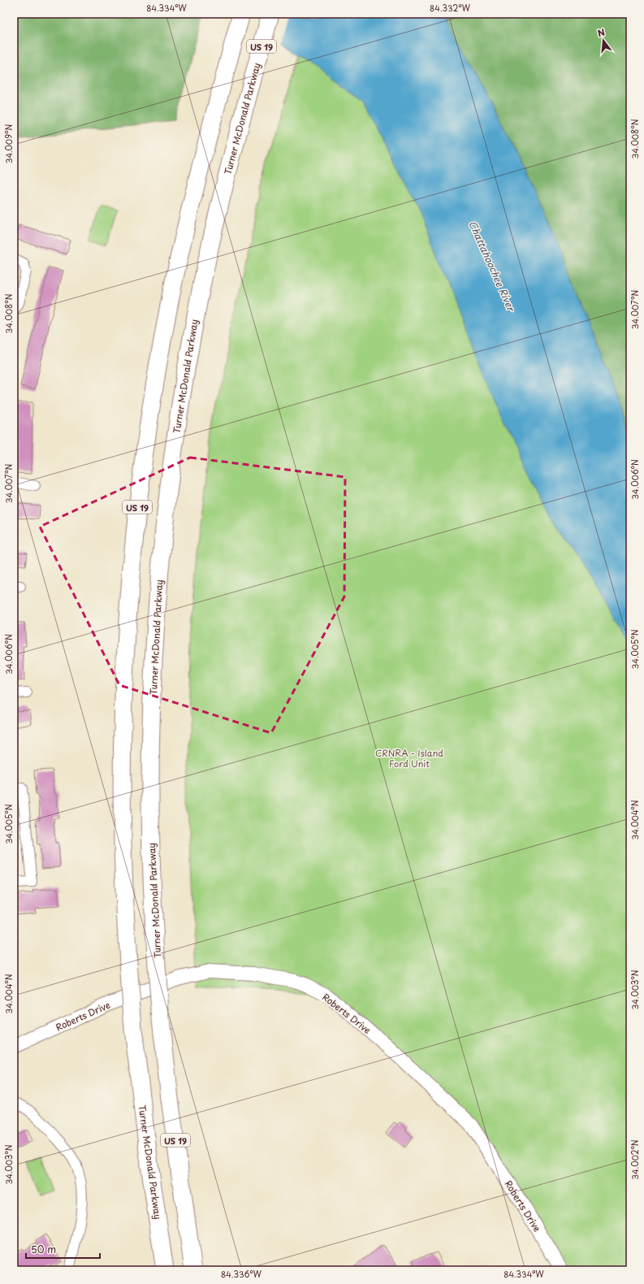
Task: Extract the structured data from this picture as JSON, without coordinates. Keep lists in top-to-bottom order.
{
  "streets": {
    "highway": ["US 19", "Turner McDonald Parkway"],
    "street": ["Roberts Drive"]
  },
  "water": ["Chattahoochee River"],
  "parks": ["CRNRA - Island Ford Unit"],
  "scale_bar": "50 m",
  "north": "top",
  "coordinates": [
    "84.334°W",
    "84.332°W",
    "34.008°N",
    "34.009°N",
    "34.007°N",
    "34.006°N",
    "34.005°N",
    "34.004°N",
    "34.003°N",
    "34.002°N",
    "84.336°W"
  ]
}
